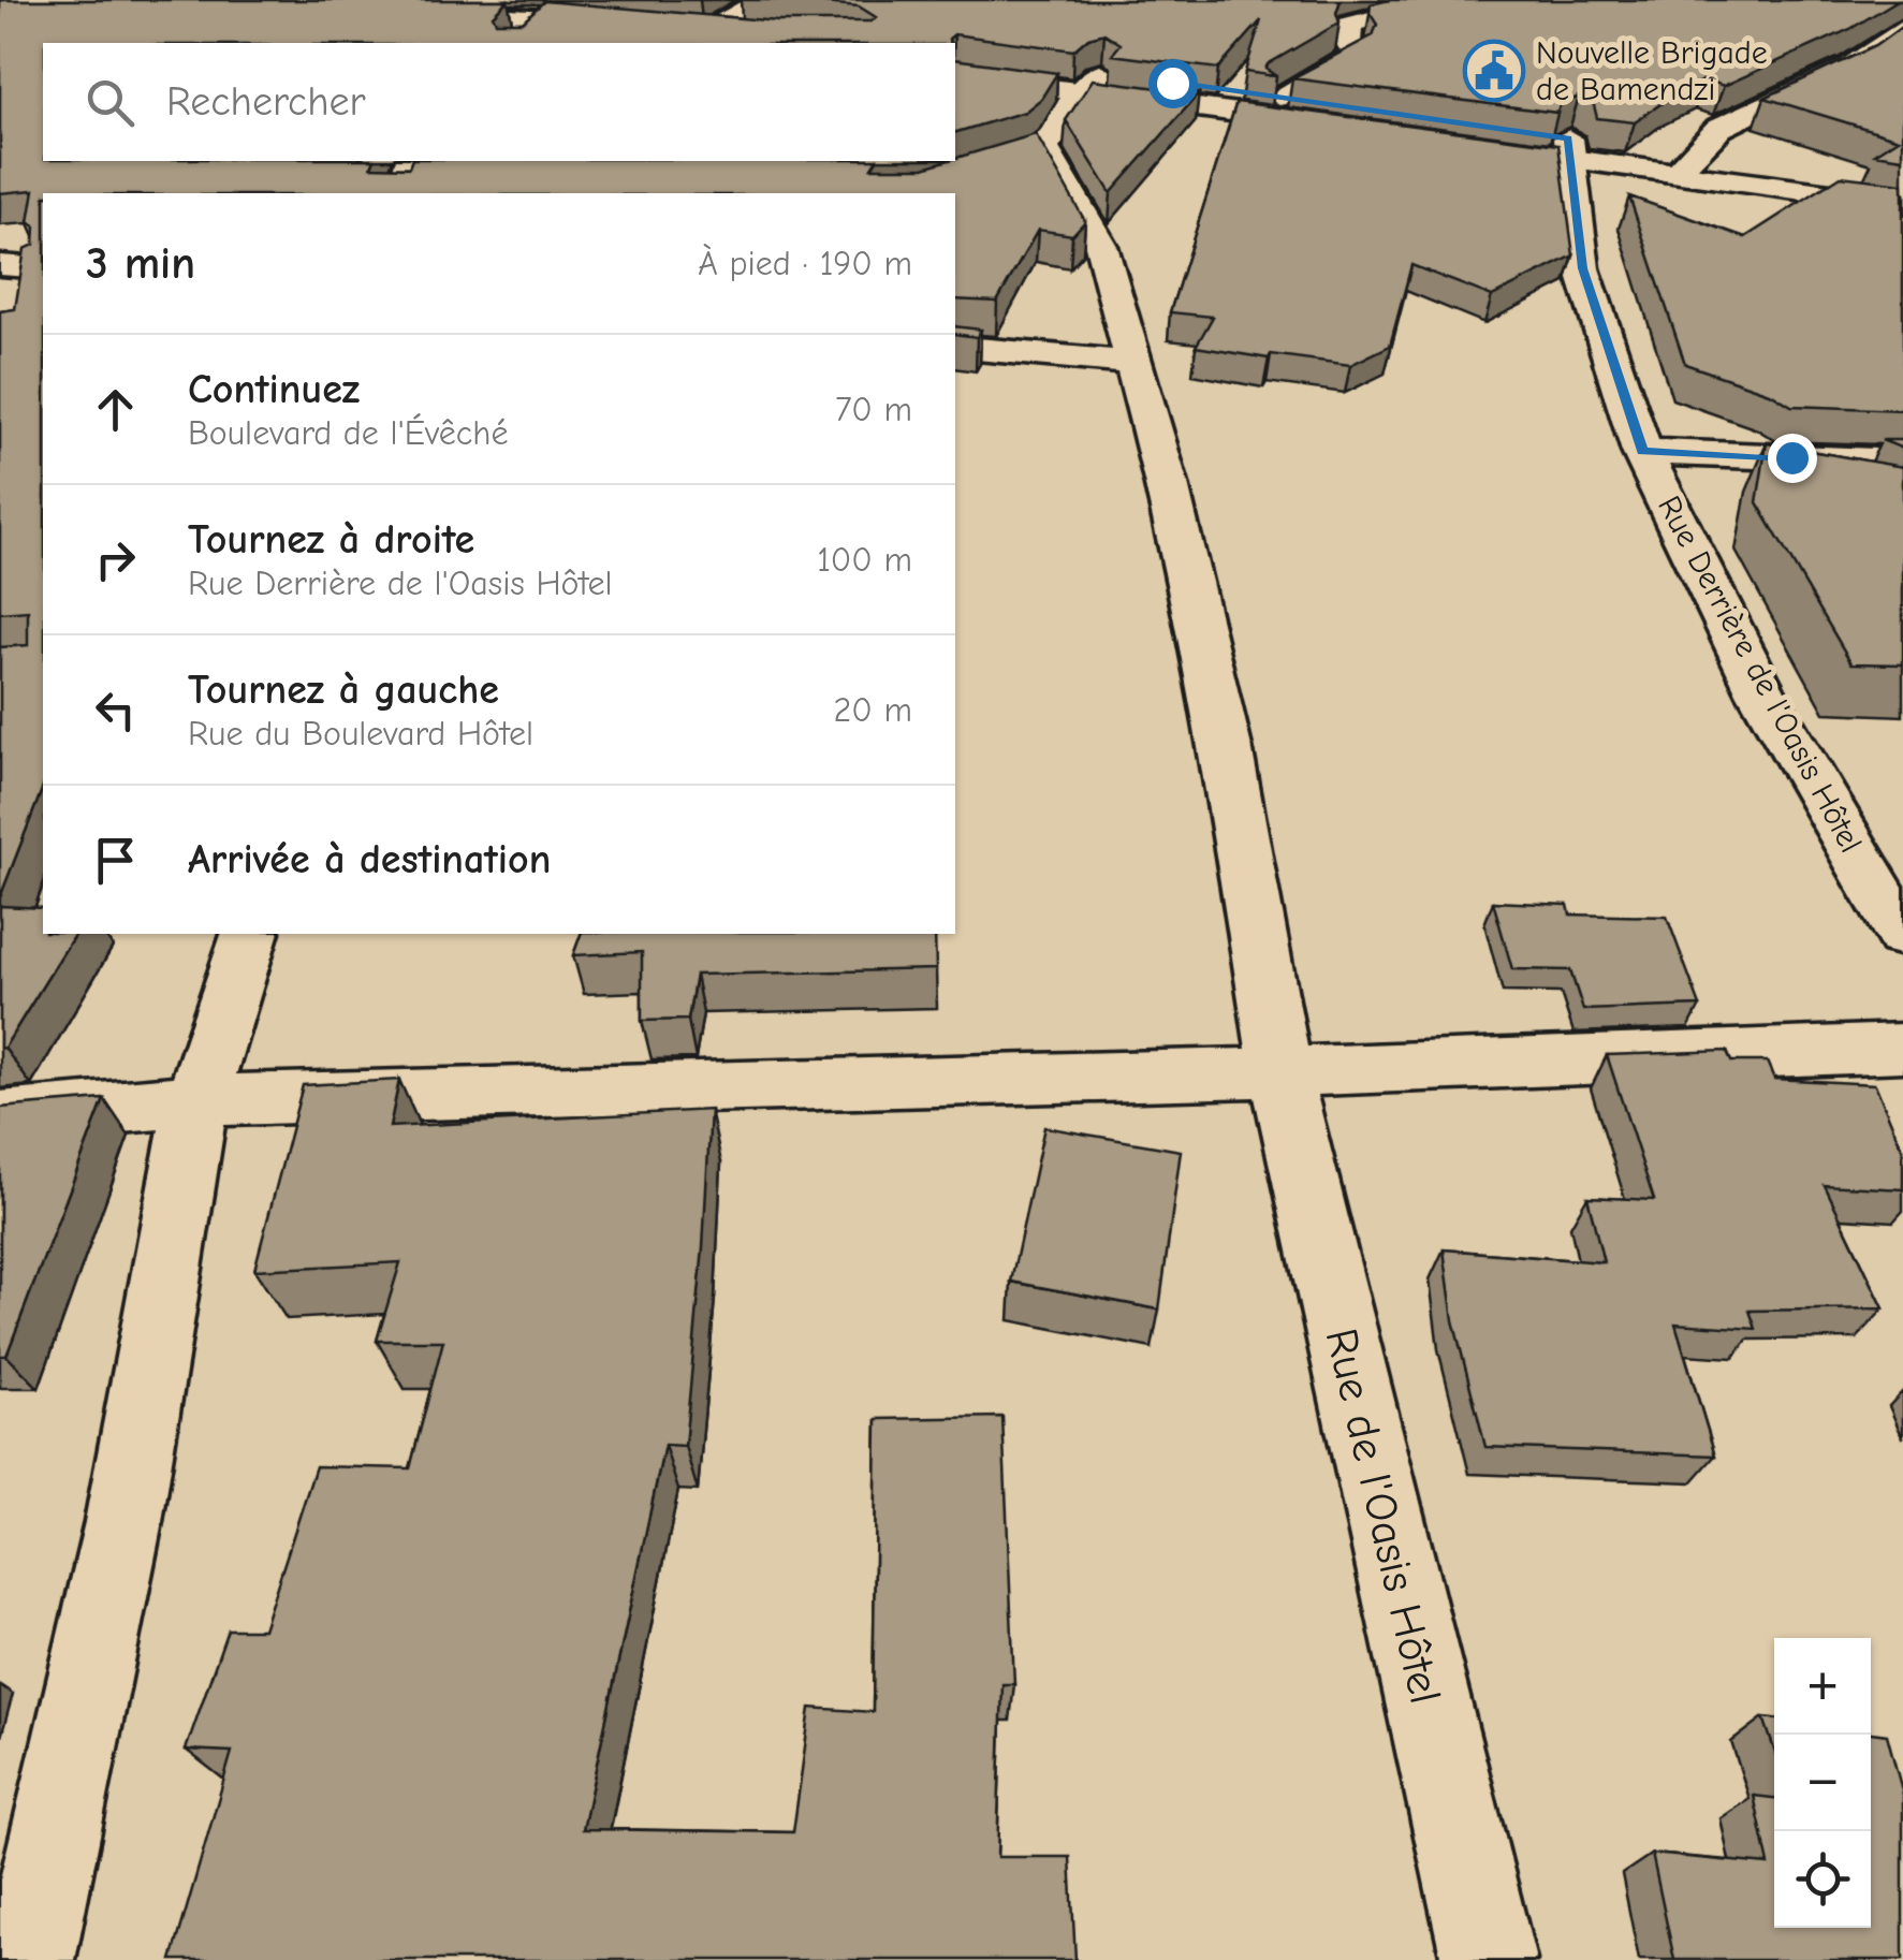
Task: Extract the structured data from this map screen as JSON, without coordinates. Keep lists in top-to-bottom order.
{
  "streets": {
    "street": ["Rue Derrière de l'Oasis Hôtel", "Rue de l'Oasis Hôtel"]
  },
  "places": {
    "public building": ["Nouvelle Brigade de Bamendzi"]
  },
  "page": {
    "search": "Rechercher",
    "heading": ["3 min", "À pied · 190 m"],
    "list": [
      ["Continuez", "Boulevard de l'Évêché", "70 m"],
      ["Tournez à droite", "Rue Derrière de l'Oasis Hôtel", "100 m"],
      ["Tournez à gauche", "Rue du Boulevard Hôtel", "20 m"],
      "Arrivée à destination"
    ],
    "map_buttons": ["+", "−"]
  }
}
